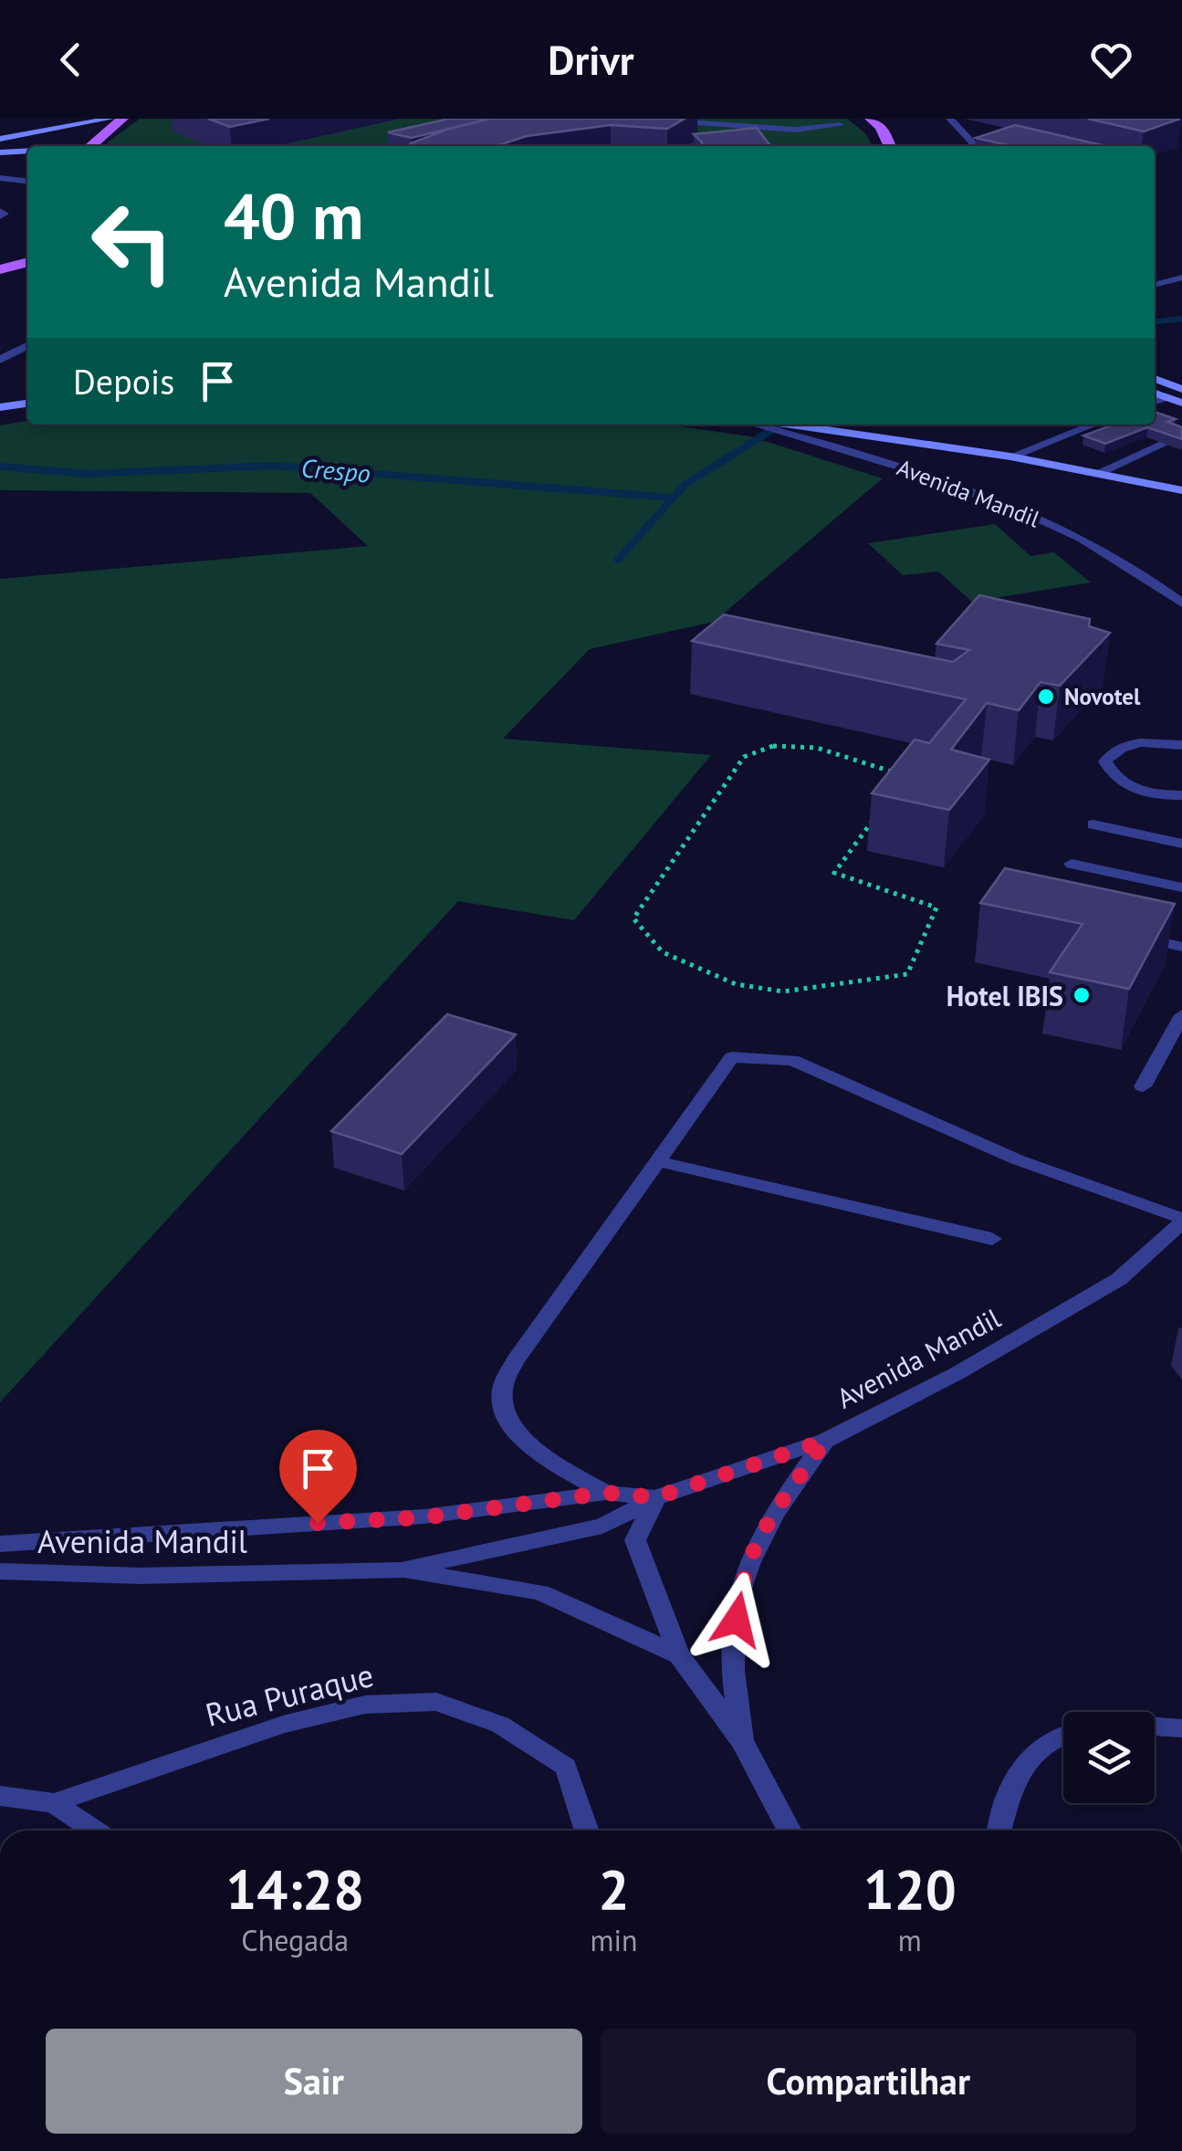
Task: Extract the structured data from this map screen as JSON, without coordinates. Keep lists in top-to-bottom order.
{
  "streets": {
    "street": ["Avenida Mandil", "Rua Puraque"]
  },
  "water": ["Crespo"],
  "places": ["Novotel", "Hotel IBIS"],
  "page": {
    "header": "Drivr",
    "turn": ["40 m", "Avenida Mandil"],
    "then": "Depois",
    "eta": [
      "14:28",
      "Chegada",
      "2",
      "min",
      "120",
      "m"
    ],
    "buttons": ["Sair", "Compartilhar"]
  }
}
